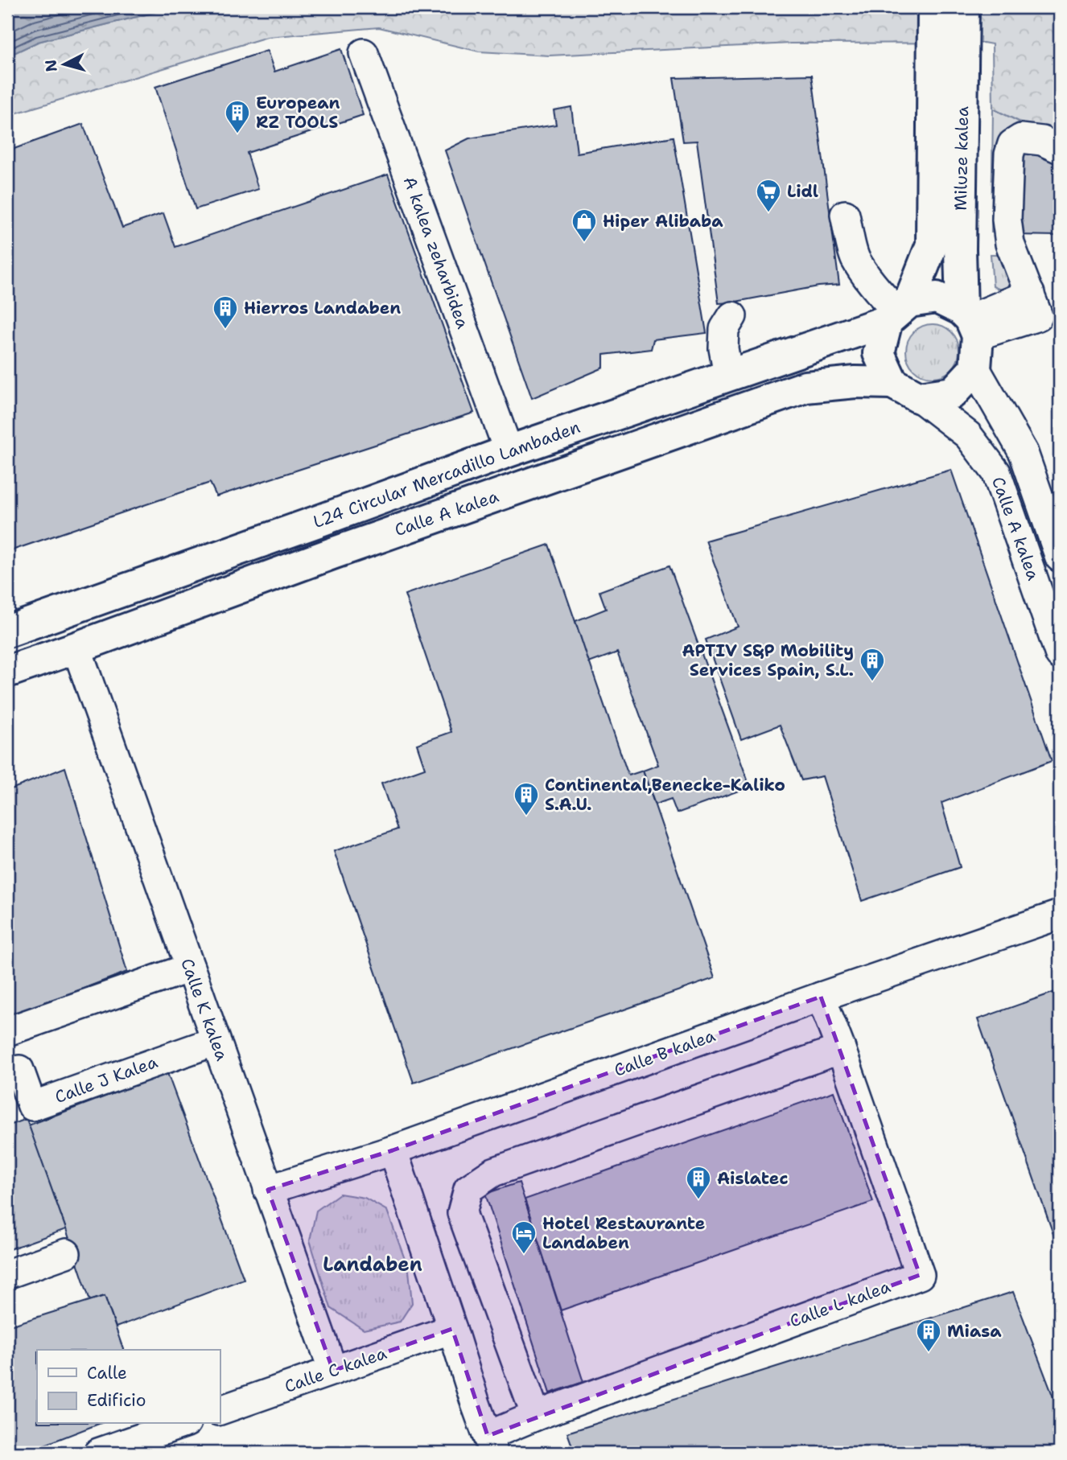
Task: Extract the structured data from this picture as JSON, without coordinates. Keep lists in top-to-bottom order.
{
  "streets": {
    "main road": ["Miluze kalea", "L24 Circular Mercadillo Lambaden", "Calle A kalea"],
    "street": [
      "A kalea zeharbidea",
      "Calle K kalea",
      "Calle B kalea",
      "Calle J Kalea",
      "Calle L kalea",
      "Calle C kalea"
    ]
  },
  "crossings": [
    ["Miluze kalea", "L24 Circular Mercadillo Lambaden"],
    ["Miluze kalea", "Calle A kalea"],
    ["A kalea zeharbidea", "L24 Circular Mercadillo Lambaden"],
    ["L24 Circular Mercadillo Lambaden", "Calle A kalea"],
    ["Calle A kalea", "Calle K kalea"],
    ["Calle K kalea", "Calle B kalea"],
    ["Calle K kalea", "Calle J Kalea"],
    ["Calle K kalea", "Calle C kalea"],
    ["Calle B kalea", "Calle L kalea"],
    ["Calle L kalea", "Calle C kalea"]
  ],
  "districts": ["Landaben"],
  "places": {
    "building": [
      "European RZ TOOLS",
      "Hierros Landaben",
      "APTIV S&P Mobility Services Spain, S.L.",
      "Continental,Benecke-Kaliko S.A.U.",
      "Aislatec",
      "Miasa"
    ],
    "supermarket": ["Lidl"],
    "shop": ["Hiper Alibaba"],
    "hotel": ["Hotel Restaurante Landaben"]
  },
  "legend": ["Calle", "Edificio"],
  "north": "left"
}
